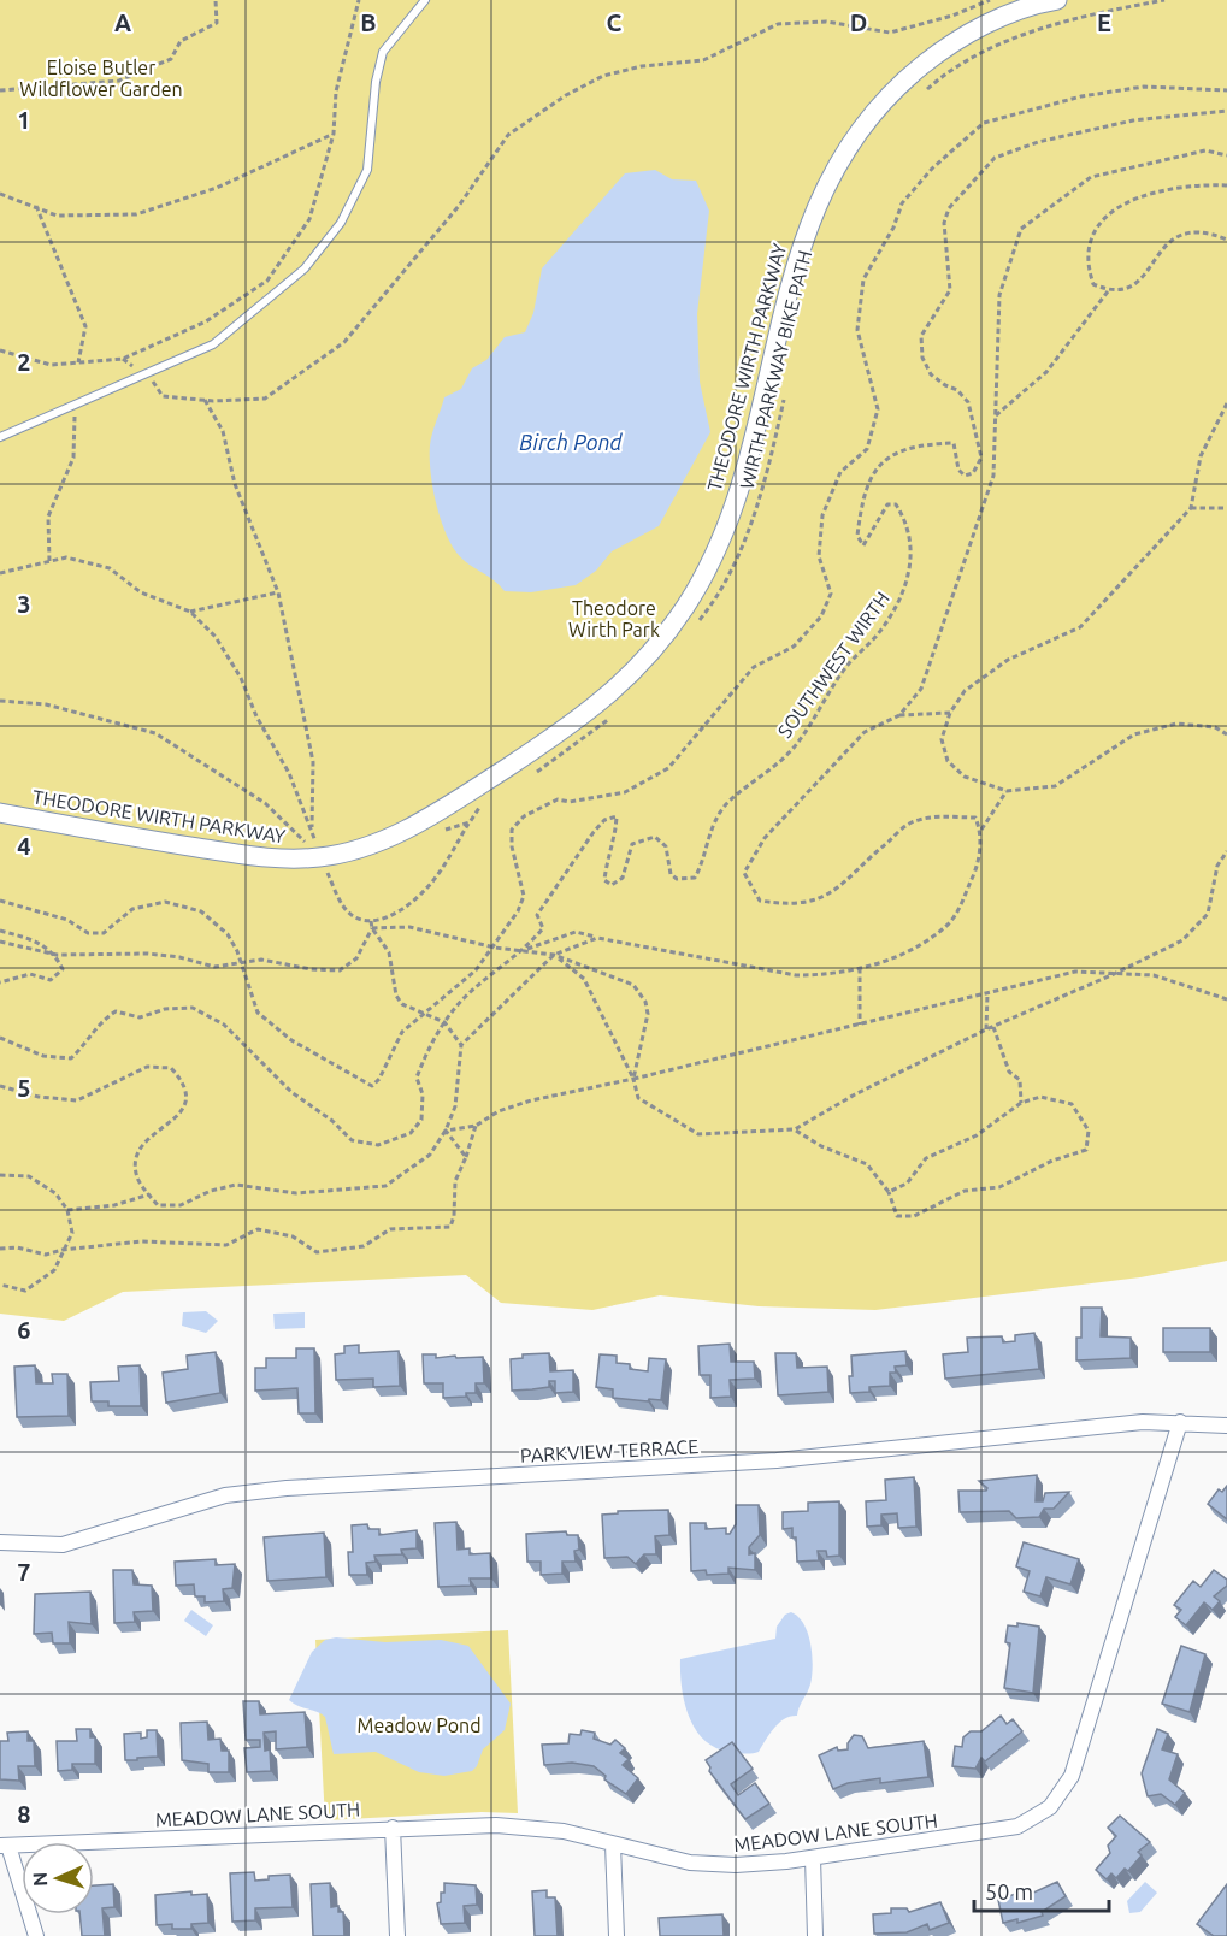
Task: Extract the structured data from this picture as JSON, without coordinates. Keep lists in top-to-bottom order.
{
  "streets": {
    "street": ["THEODORE WIRTH PARKWAY", "PARKVIEW TERRACE", "MEADOW LANE SOUTH"],
    "path": ["WIRTH PARKWAY BIKE PATH", "SOUTHWEST WIRTH"]
  },
  "crossings": [
    ["PARKVIEW TERRACE", "MEADOW LANE SOUTH"]
  ],
  "water": ["Birch Pond"],
  "parks": ["Eloise Butler Wildflower Garden", "Theodore Wirth Park", "Meadow Pond"],
  "scale_bar": "50 m",
  "north": "left",
  "grid": {
    "columns": [
      "A",
      "B",
      "C",
      "D",
      "E"
    ],
    "rows": [
      "1",
      "2",
      "3",
      "4",
      "5",
      "6",
      "7",
      "8"
    ]
  }
}
